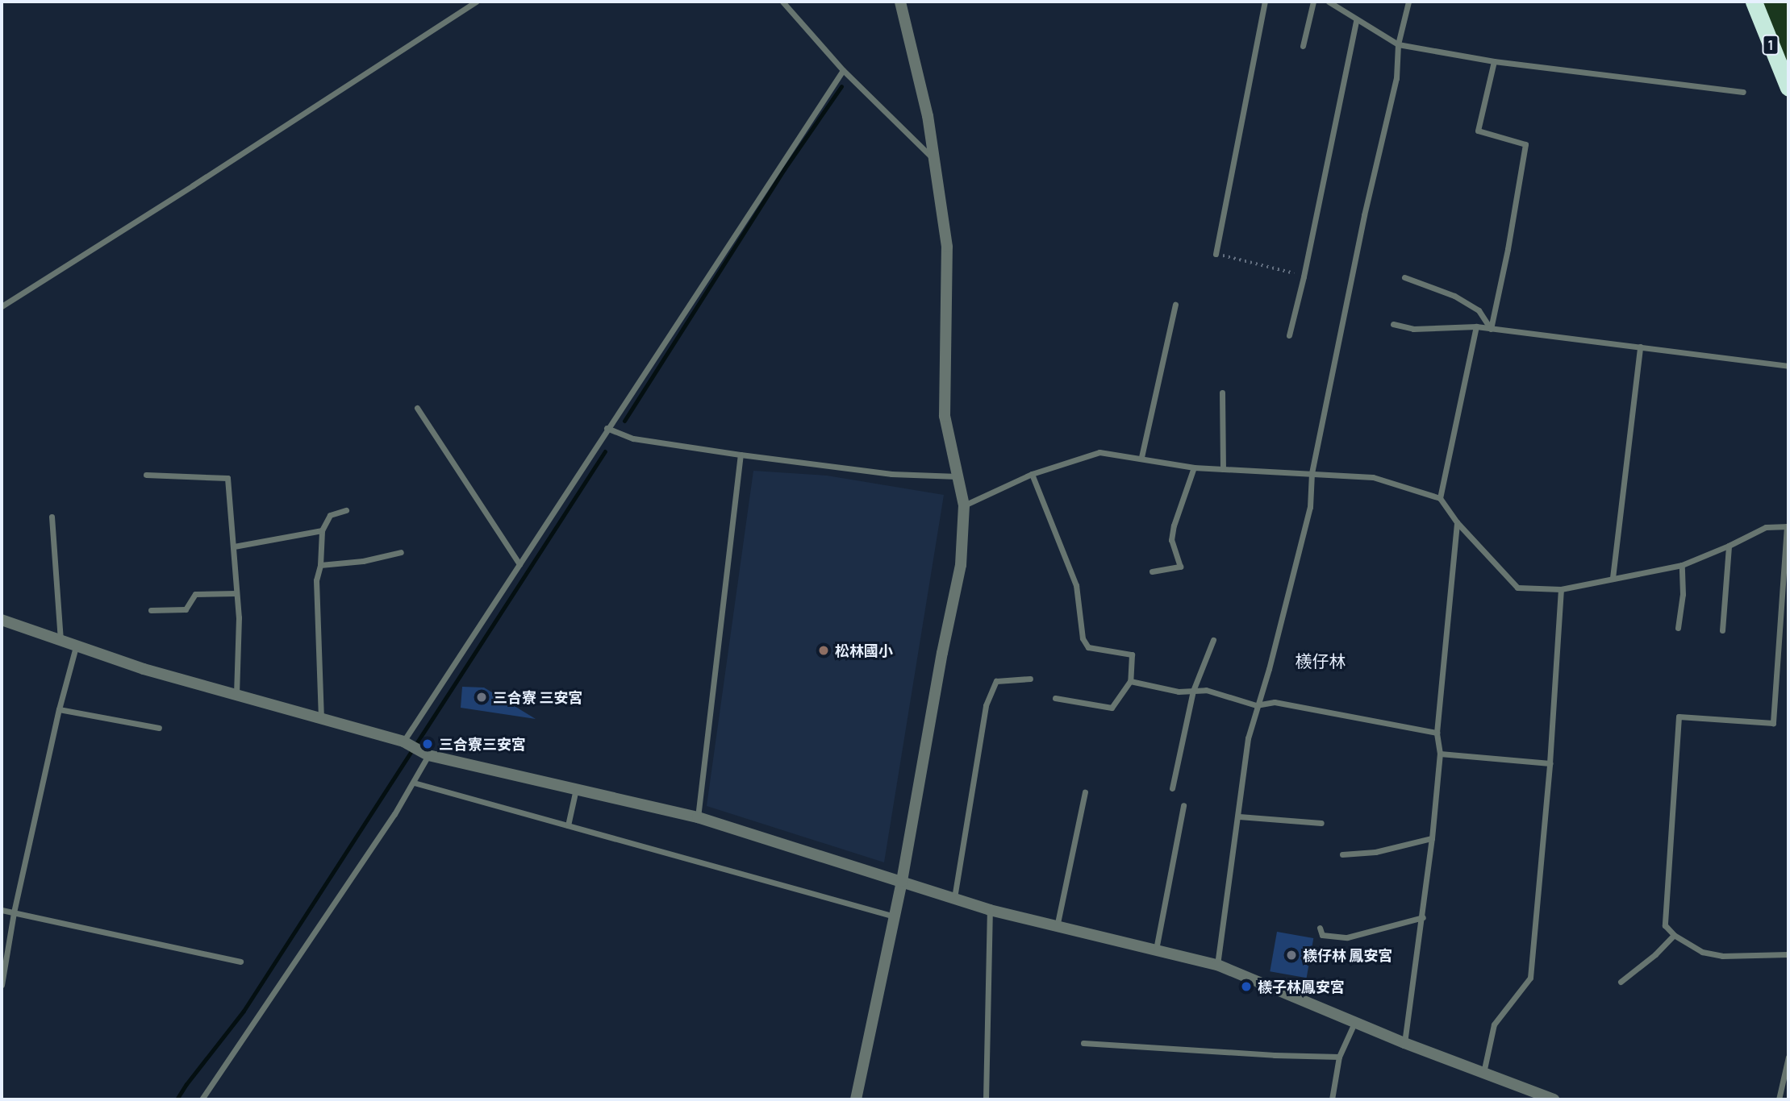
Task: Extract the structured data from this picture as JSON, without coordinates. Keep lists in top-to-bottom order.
{
  "streets": {
    "highway": ["1"]
  },
  "districts": ["檨仔林"],
  "places": [
    "松林國小",
    "三合寮 三安宮",
    "三合寮三安宮",
    "檨仔林 鳳安宮",
    "檨子林鳳安宮"
  ]
}
